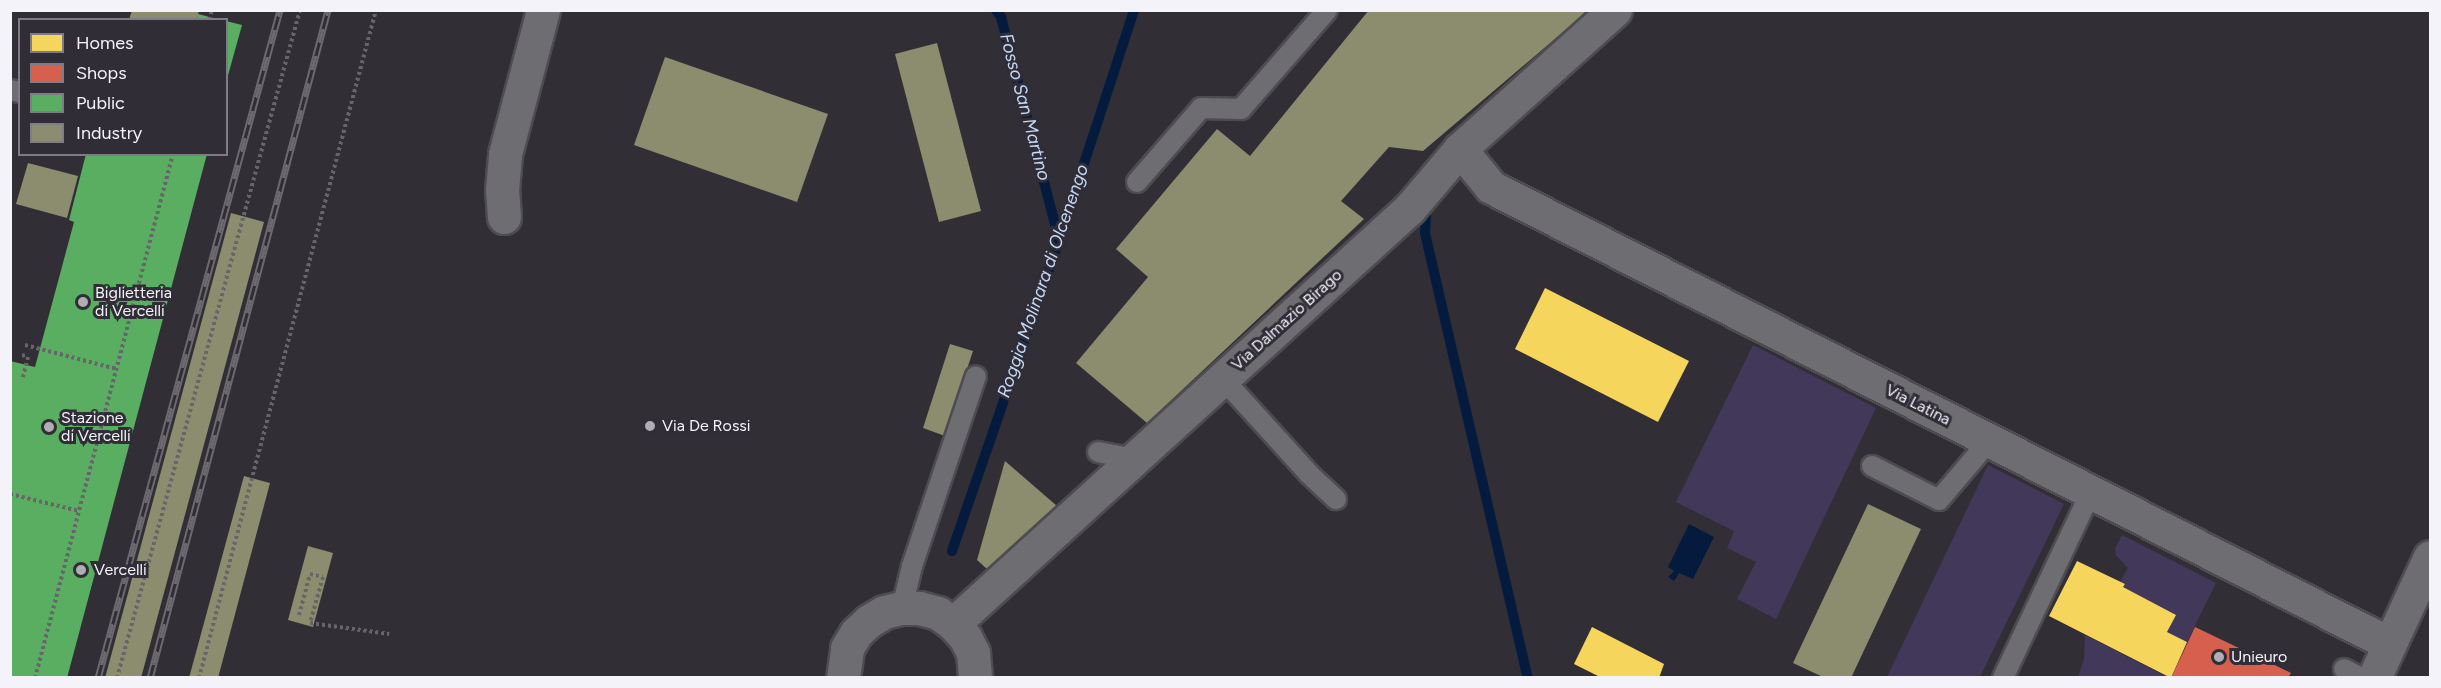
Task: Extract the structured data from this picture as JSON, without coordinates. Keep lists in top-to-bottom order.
{
  "streets": {
    "street": ["Via Dalmazio Birago", "Via Latina"]
  },
  "crossings": [
    ["Via Dalmazio Birago", "Via Latina"]
  ],
  "water": ["Fosso San Martino", "Roggia Molinara di Olcenengo"],
  "places": [
    "Biglietteria di Vercelli",
    "Via De Rossi",
    "Stazione di Vercelli",
    "Vercelli",
    "Unieuro"
  ],
  "legend": [
    "Homes",
    "Shops",
    "Public",
    "Industry"
  ]
}
